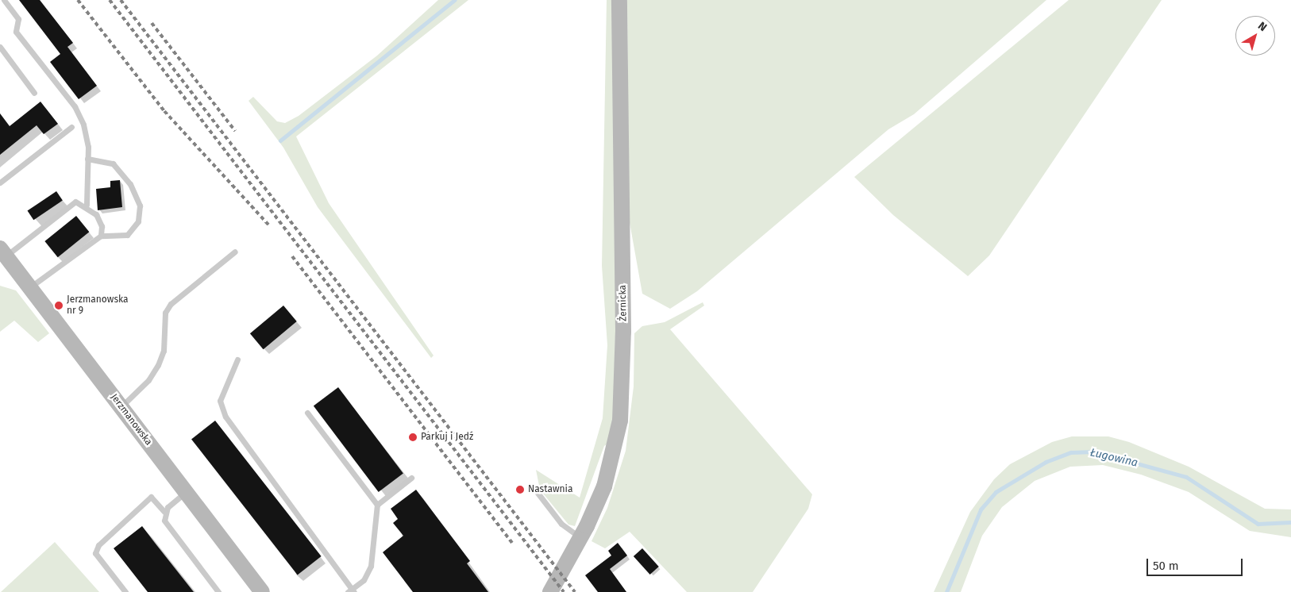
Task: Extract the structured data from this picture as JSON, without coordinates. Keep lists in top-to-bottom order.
{
  "streets": {
    "street": ["Żernicka", "Jerzmanowska"]
  },
  "water": ["Ługowina"],
  "places": ["Jerzmanowska nr 9", "Parkuj i Jedź", "Nastawnia"],
  "scale_bar": "50 m",
  "north": "top right"
}
